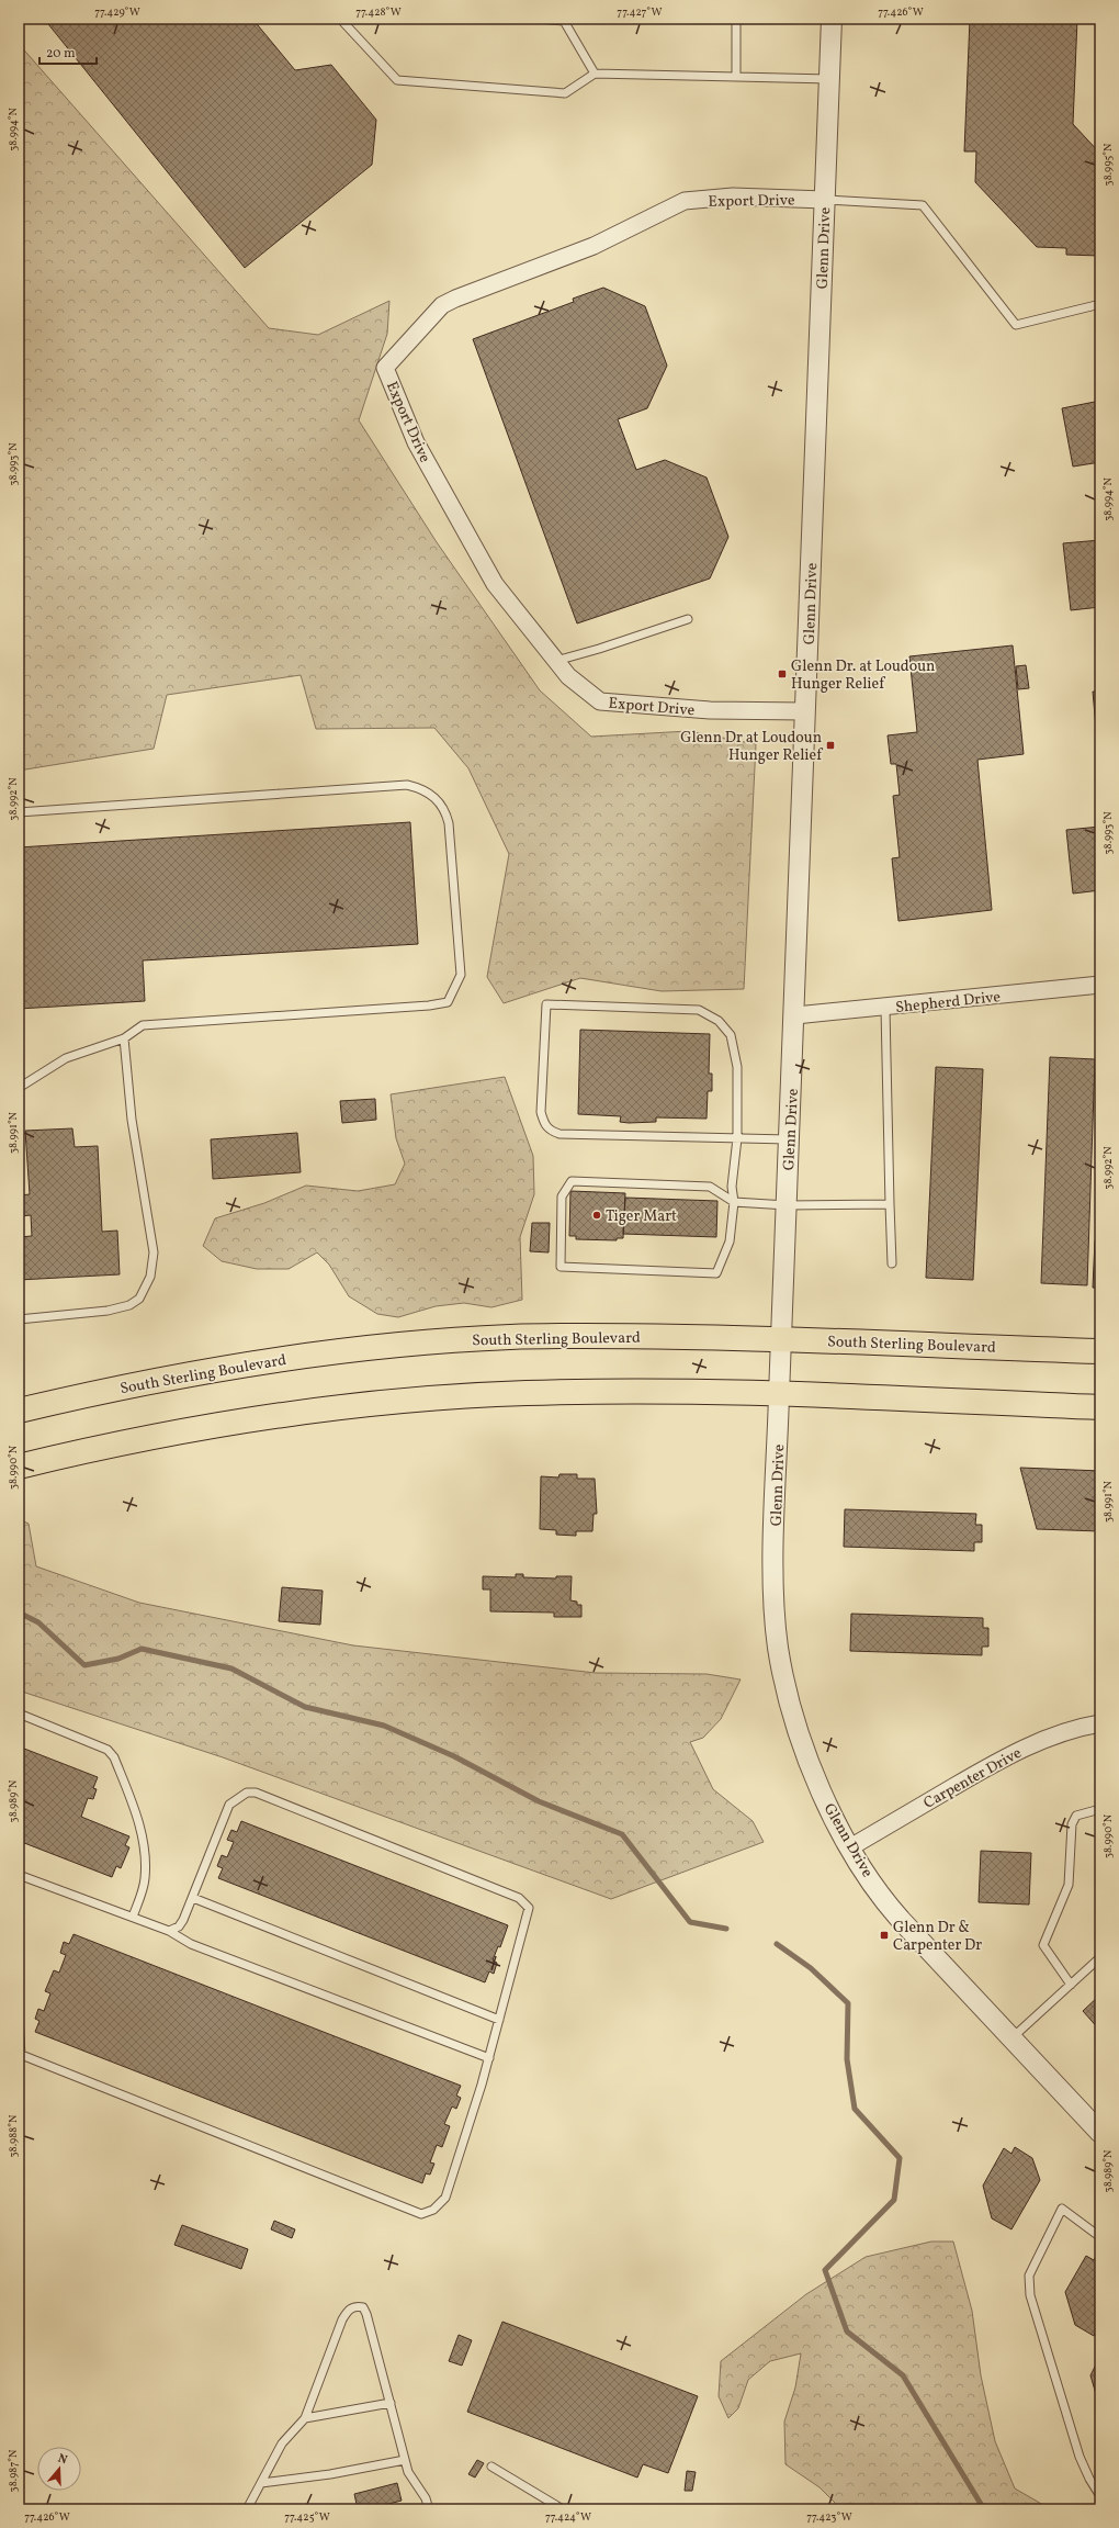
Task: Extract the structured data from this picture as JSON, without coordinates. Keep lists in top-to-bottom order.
{
  "streets": {
    "main road": ["South Sterling Boulevard"],
    "street": [
      "Export Drive",
      "Glenn Drive",
      "Shepherd Drive",
      "Carpenter Drive"
    ]
  },
  "crossings": [
    ["Export Drive", "Glenn Drive"],
    ["Glenn Drive", "Shepherd Drive"],
    ["Glenn Drive", "South Sterling Boulevard"],
    ["Glenn Drive", "Carpenter Drive"]
  ],
  "places": {
    "transit": ["Glenn Dr. at Loudoun Hunger Relief", "Glenn Dr at Loudoun Hunger Relief", "Glenn Dr & Carpenter Dr"],
    "other": ["Tiger Mart"]
  },
  "scale_bar": "20 m",
  "north": "top",
  "coordinates": [
    "77.429°W",
    "77.428°W",
    "77.427°W",
    "77.426°W",
    "38.994°N",
    "38.995°N",
    "38.993°N",
    "38.992°N",
    "38.991°N",
    "38.990°N",
    "38.989°N",
    "38.988°N",
    "38.987°N",
    "77.425°W",
    "77.424°W",
    "77.423°W"
  ]
}
